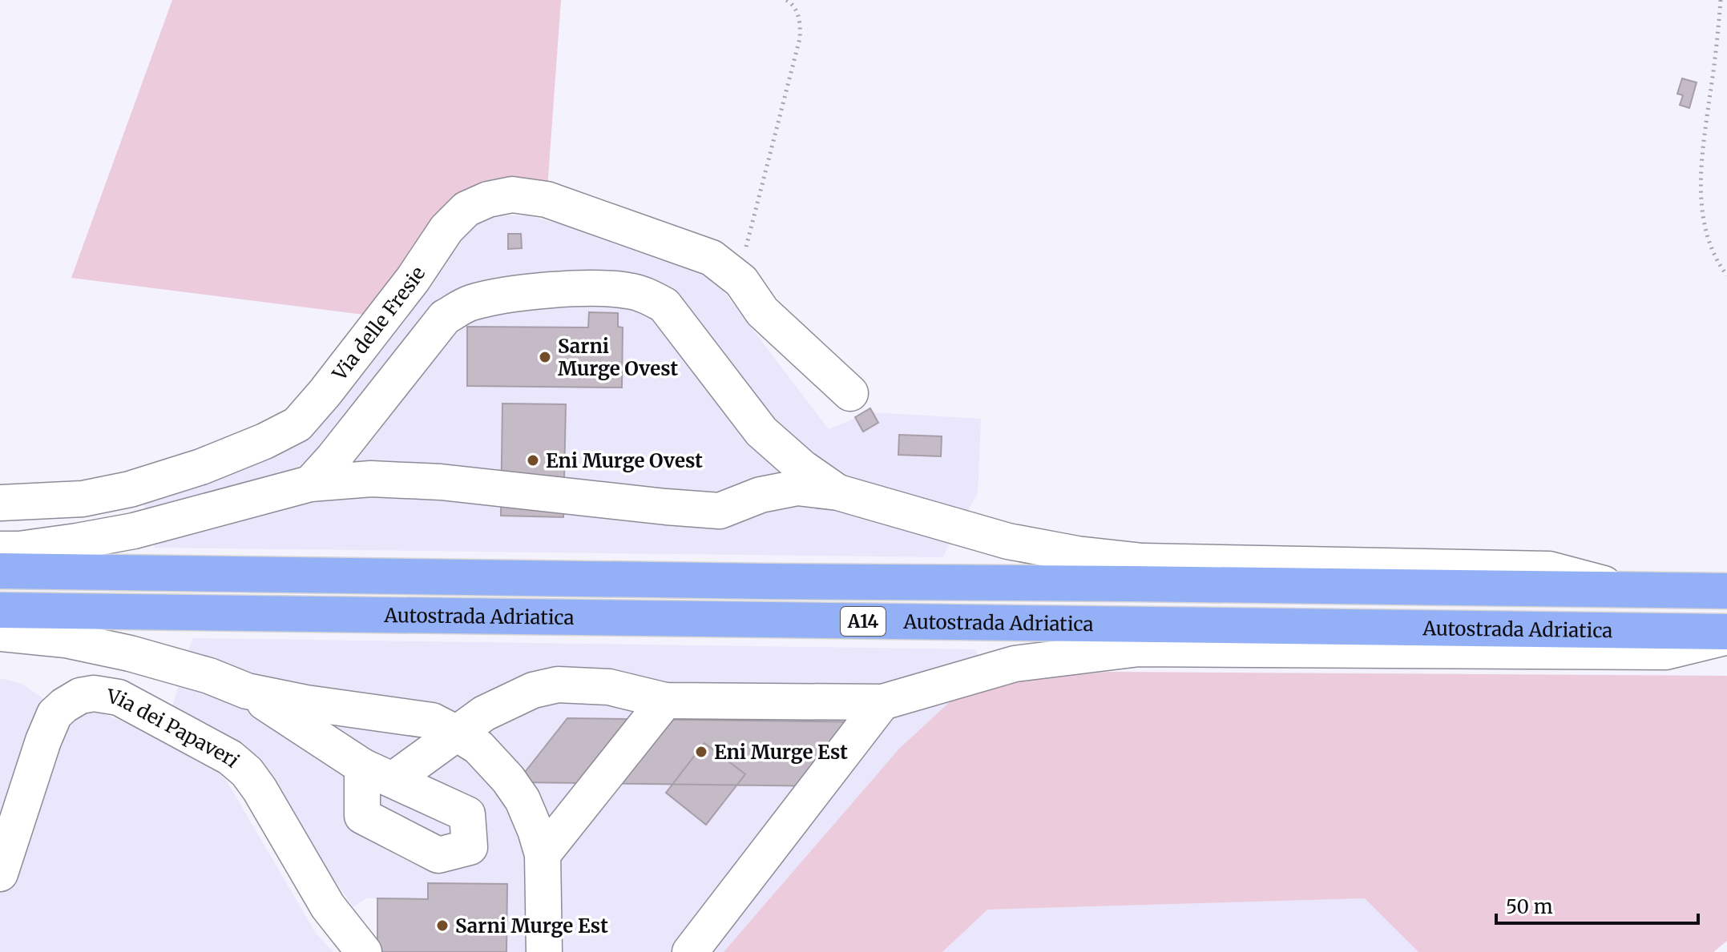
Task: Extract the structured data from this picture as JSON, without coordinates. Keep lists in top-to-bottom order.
{
  "streets": {
    "highway": ["Autostrada Adriatica", "A14"],
    "street": ["Via delle Fresie", "Via dei Papaveri"]
  },
  "places": [
    "Sarni Murge Ovest",
    "Eni Murge Ovest",
    "Eni Murge Est",
    "Sarni Murge Est"
  ],
  "scale_bar": "50 m"
}
